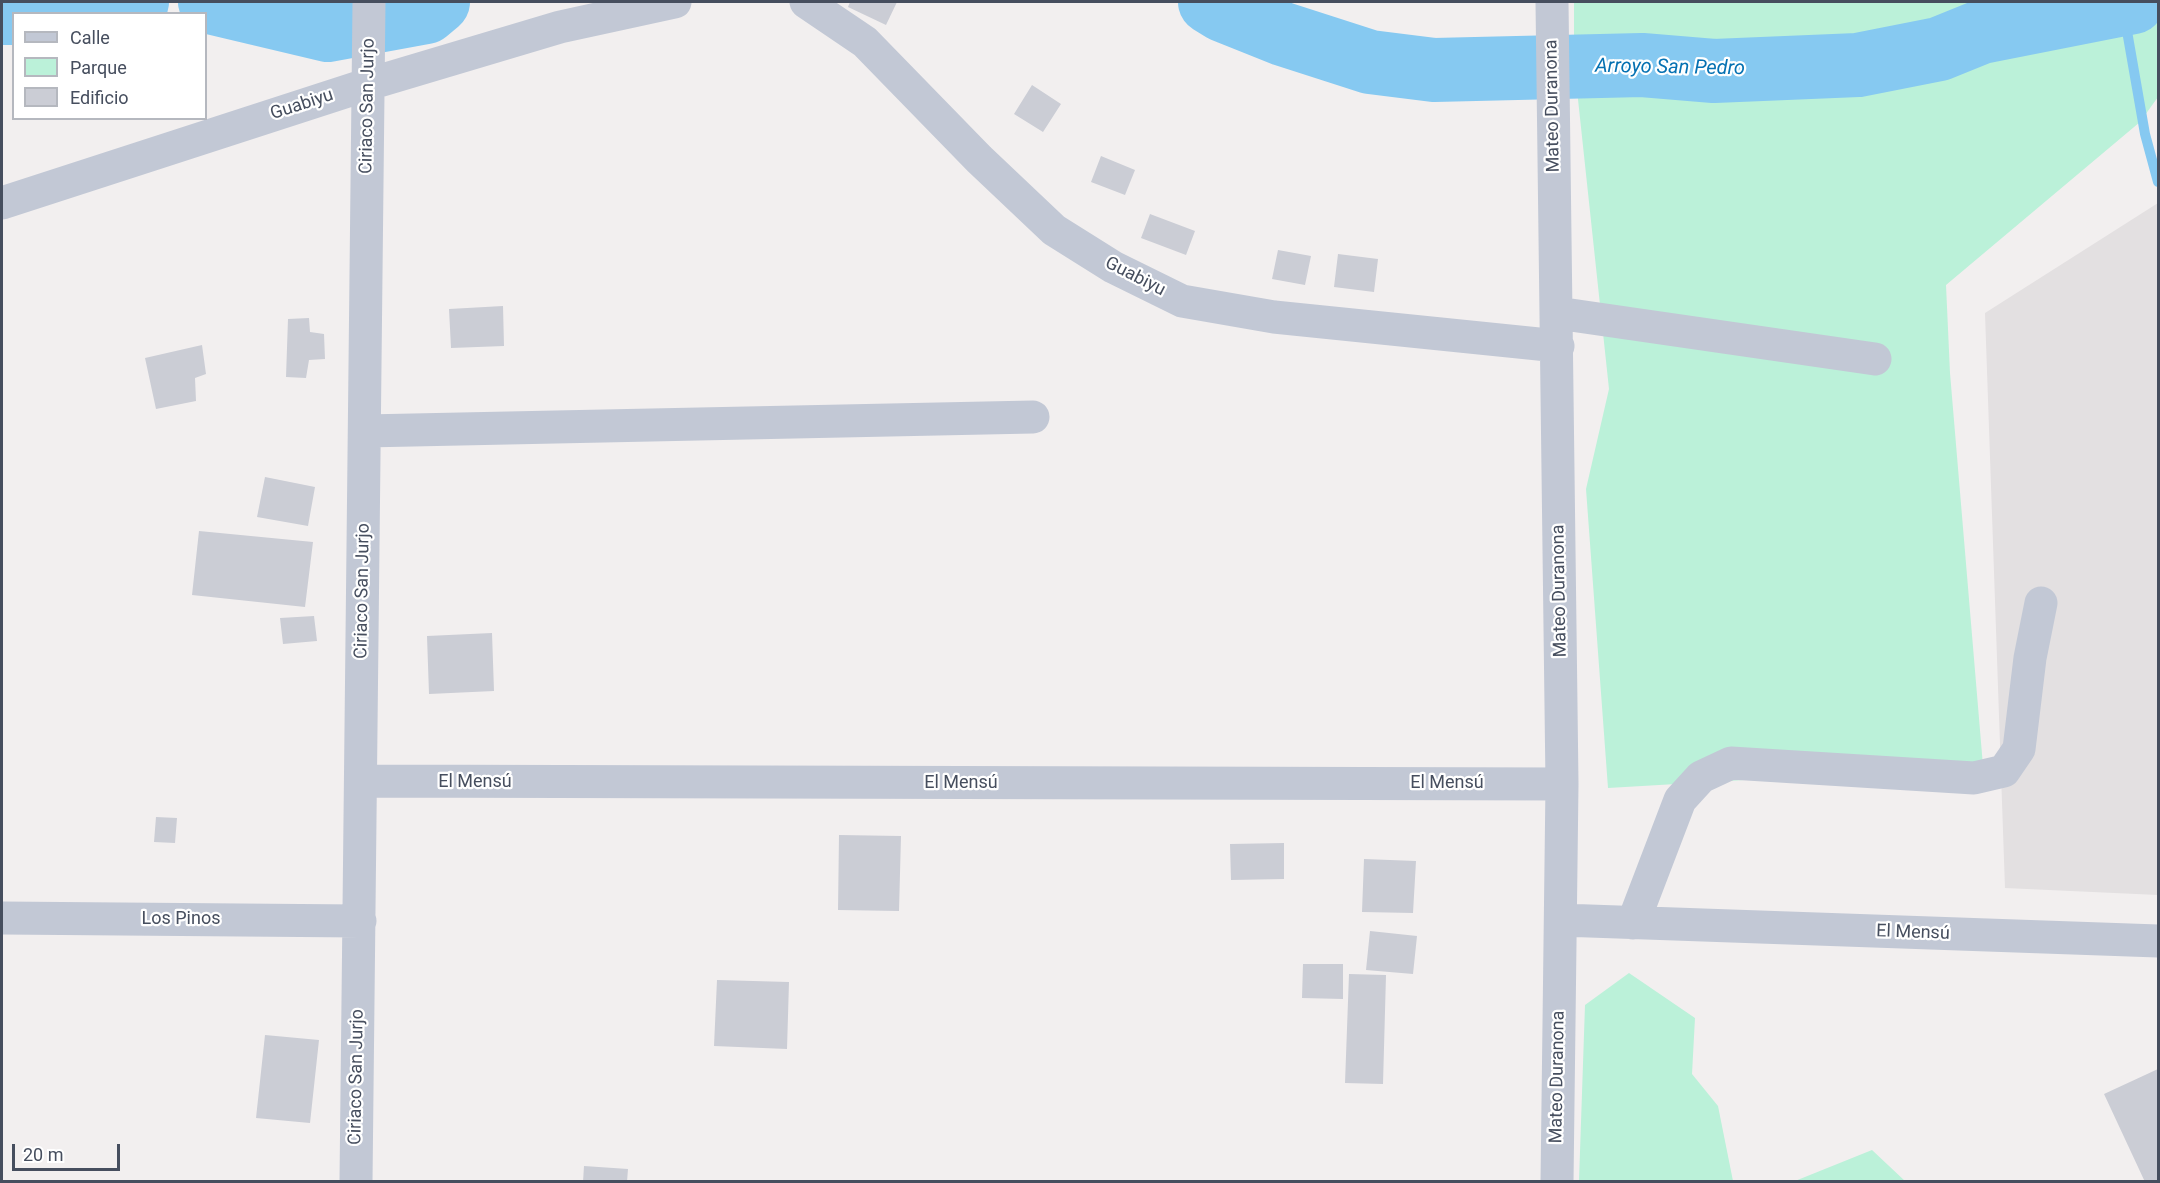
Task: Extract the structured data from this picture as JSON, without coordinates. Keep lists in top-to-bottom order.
{
  "streets": {
    "street": [
      "Guabiyu",
      "Ciriaco San Jurjo",
      "Mateo Duranona",
      "El Mensú",
      "Los Pinos"
    ]
  },
  "crossings": [
    ["Guabiyu", "Ciriaco San Jurjo"],
    ["Guabiyu", "Mateo Duranona"],
    ["Ciriaco San Jurjo", "El Mensú"],
    ["Ciriaco San Jurjo", "Los Pinos"],
    ["Mateo Duranona", "El Mensú"]
  ],
  "water": ["Arroyo San Pedro"],
  "legend": ["Calle", "Parque", "Edificio"],
  "scale_bar": "20 m"
}
